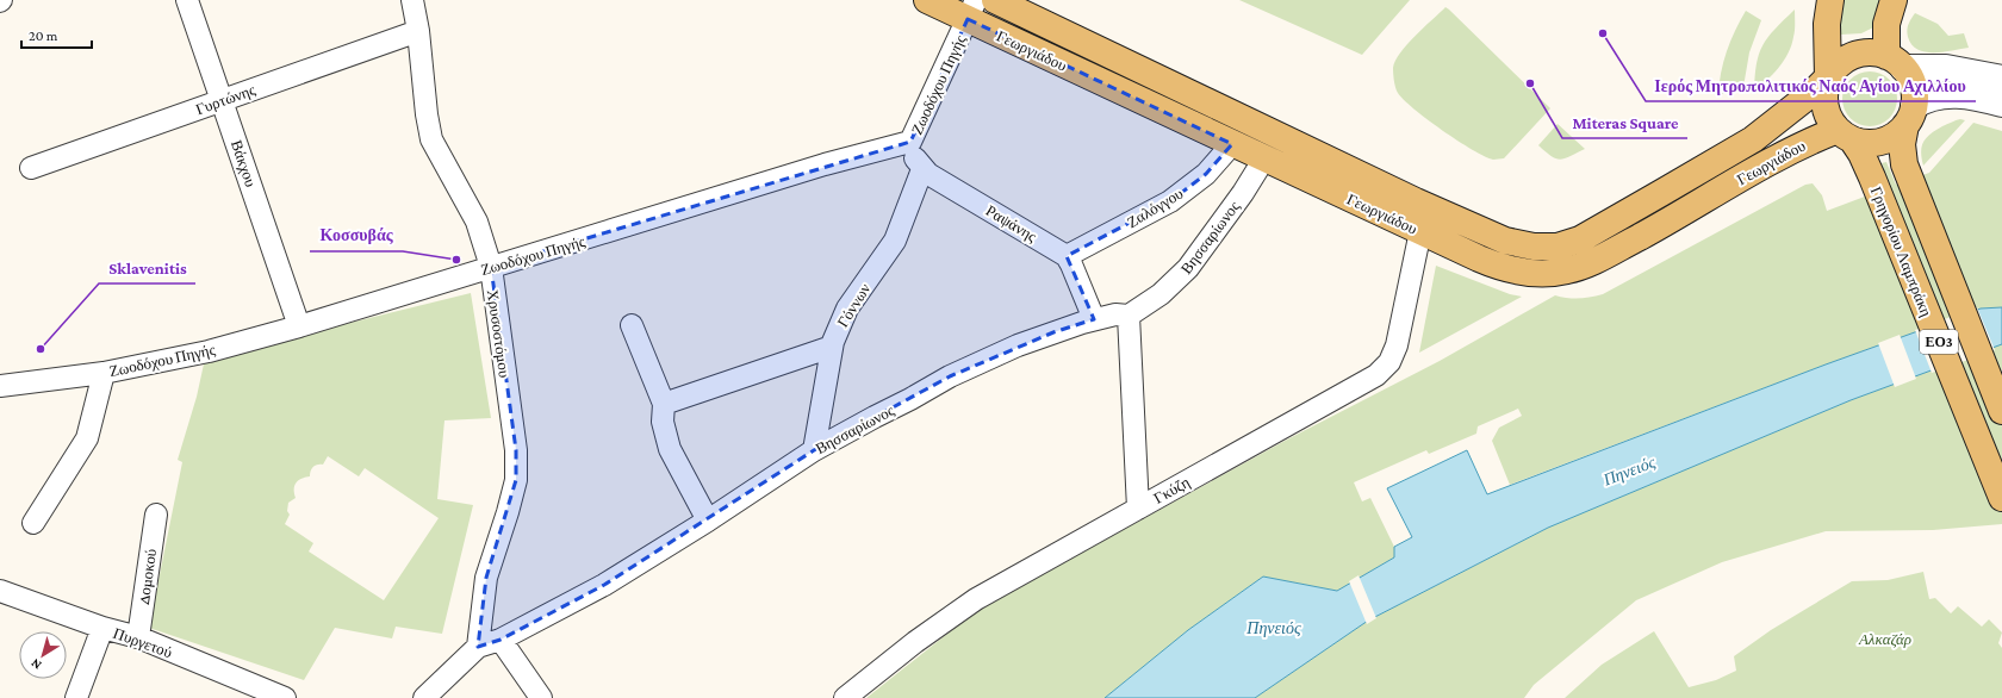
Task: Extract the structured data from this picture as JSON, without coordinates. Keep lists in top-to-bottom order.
{
  "streets": {
    "main road": ["Γεωργιάδου", "Γρηγορίου Λαμπράκη", "ΕΟ3"],
    "street": [
      "Ζωοδόχου Πηγής",
      "Γυρτώνης",
      "Βάκχου",
      "Ζαλόγγου",
      "Ραψάνης",
      "Βησσαρίωνος",
      "Γόννων",
      "Χρυσοστόμου",
      "Γκύζη",
      "Δομοκού",
      "Πυργετού"
    ]
  },
  "crossings": [
    ["Γεωργιάδου", "Ζωοδόχου Πηγής"],
    ["Γεωργιάδου", "Ζαλόγγου"],
    ["Γεωργιάδου", "Βησσαρίωνος"],
    ["Γεωργιάδου", "Γρηγορίου Λαμπράκη"],
    ["Γεωργιάδου", "ΕΟ3"],
    ["Γεωργιάδου", "Γκύζη"],
    ["Ζωοδόχου Πηγής", "Βάκχου"],
    ["Ζωοδόχου Πηγής", "Χρυσοστόμου"],
    ["Γυρτώνης", "Βάκχου"],
    ["Γυρτώνης", "Χρυσοστόμου"],
    ["Ζαλόγγου", "Ραψάνης"],
    ["Ραψάνης", "Γόννων"],
    ["Βησσαρίωνος", "Γόννων"],
    ["Βησσαρίωνος", "Χρυσοστόμου"],
    ["Γρηγορίου Λαμπράκη", "ΕΟ3"],
    ["Δομοκού", "Πυργετού"]
  ],
  "water": ["Πηνειός"],
  "parks": ["Αλκαζάρ"],
  "places": [
    "Ιερός Μητροπολιτικός Ναός Αγίου Αχιλλίου",
    "Miteras Square",
    "Κοσσυβάς",
    "Sklavenitis"
  ],
  "scale_bar": "20 m",
  "north": "bottom left"
}
